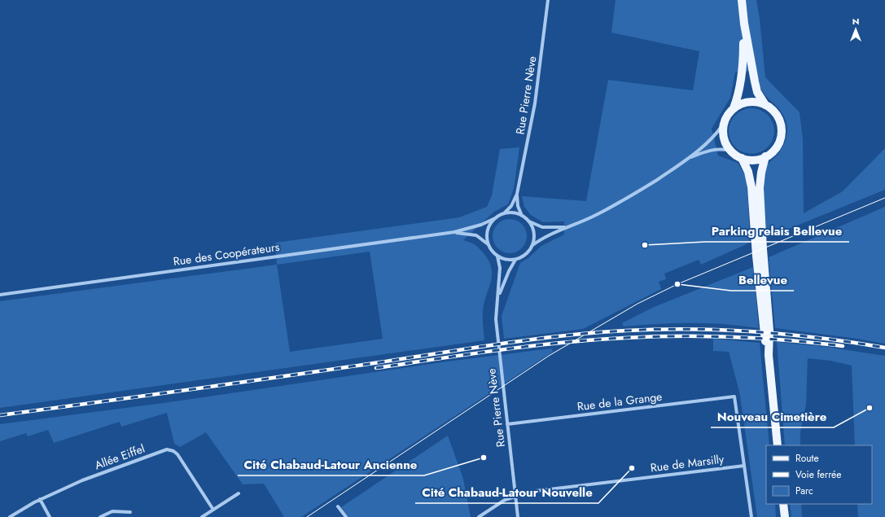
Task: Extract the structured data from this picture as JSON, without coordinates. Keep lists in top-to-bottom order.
{
  "streets": {
    "street": [
      "Rue Pierre Nève",
      "Rue des Coopérateurs",
      "Rue de la Grange",
      "Allée Eiffel",
      "Rue de Marsilly"
    ]
  },
  "crossings": [
    ["Rue Pierre Nève", "Rue des Coopérateurs"],
    ["Rue Pierre Nève", "Rue de la Grange"],
    ["Rue Pierre Nève", "Rue de Marsilly"],
    ["Rue de la Grange", "Rue de Marsilly"]
  ],
  "places": [
    "Parking relais Bellevue",
    "Bellevue",
    "Nouveau Cimetière",
    "Cité Chabaud-Latour Ancienne",
    "Cité Chabaud-Latour Nouvelle"
  ],
  "legend": ["Route", "Voie ferrée", "Parc"],
  "north": "top"
}
